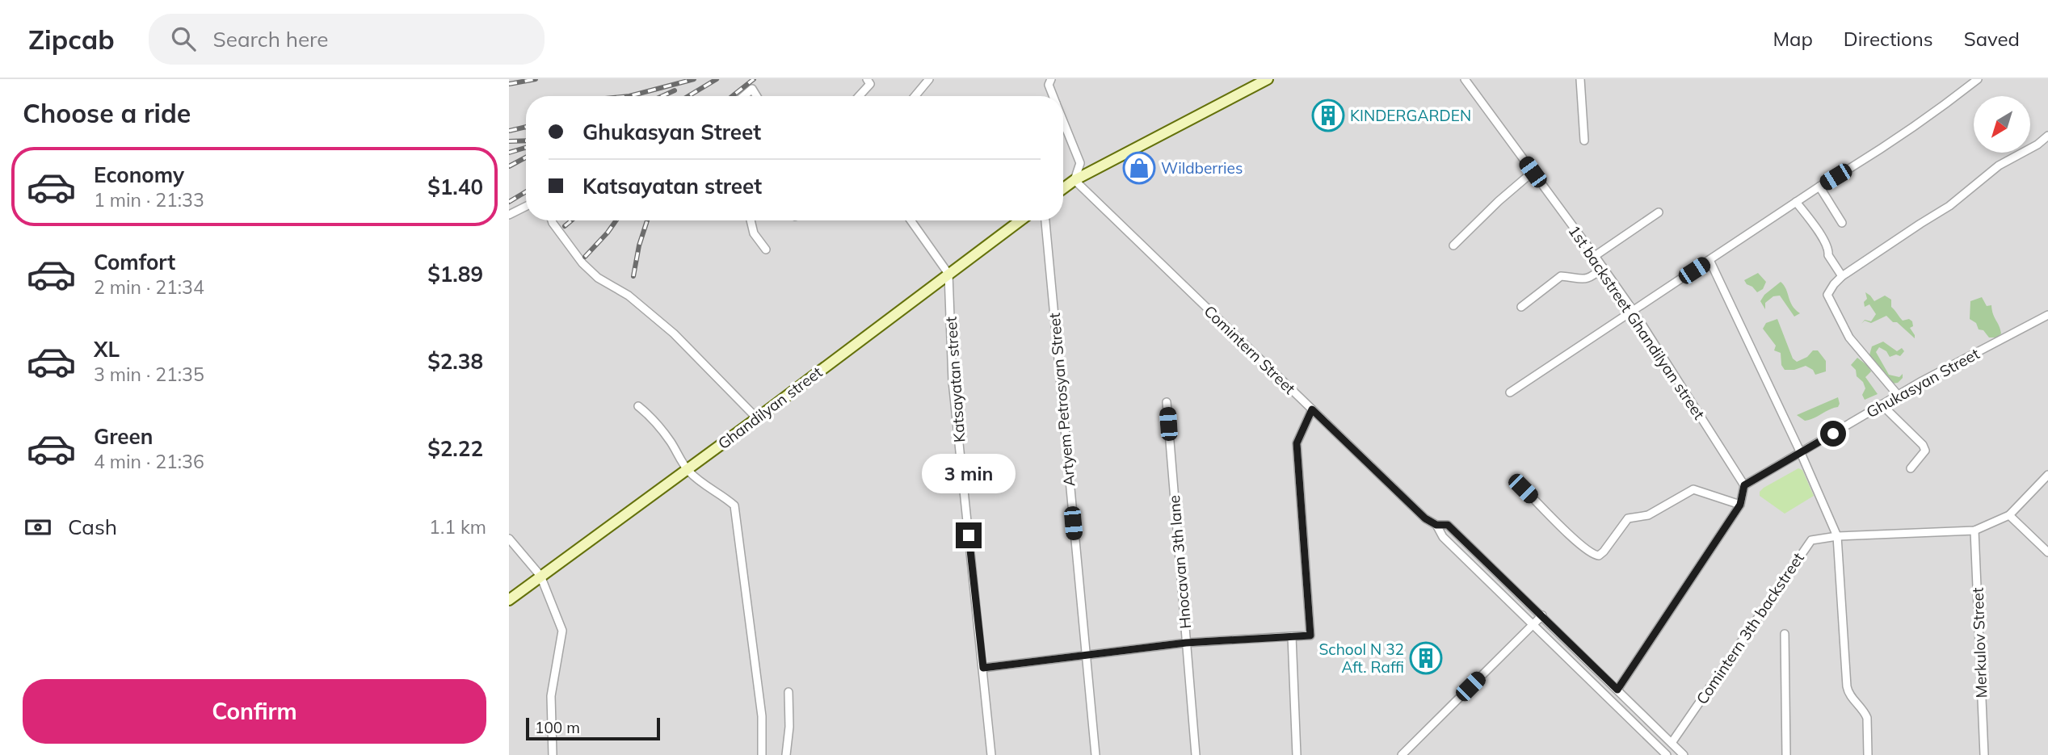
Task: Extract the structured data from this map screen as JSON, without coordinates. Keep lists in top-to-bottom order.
{
  "streets": {
    "main road": ["Ghandilyan street"],
    "street": [
      "1st backstreet Ghandilyan street",
      "Comintern Street",
      "Katsayatan street",
      "Ghukasyan Street",
      "Artyem Petrosyan Street",
      "Hnocavan 3th lane",
      "Comintern 3th backstreet",
      "Merkulov Street"
    ]
  },
  "crossings": [
    ["1st backstreet Ghandilyan street", "Ghukasyan Street"],
    ["Comintern Street", "Comintern 3th backstreet"],
    ["Katsayatan street", "Ghandilyan street"],
    ["Comintern 3th backstreet", "Merkulov Street"]
  ],
  "places": {
    "building": ["KINDERGARDEN", "School N 32 Aft. Raffi"],
    "shop": ["Wildberries"]
  },
  "scale_bar": "100 m",
  "north": "bottom left",
  "page": {
    "header": "Zipcab",
    "search": "Search here",
    "nav": ["Map", "Directions", "Saved"],
    "heading": "Choose a ride",
    "banner": ["Ghukasyan Street", "Katsayatan street"],
    "list": [
      {
        "name": "Economy",
        "note": "1 min · 21:33",
        "value": "$1.40"
      },
      {
        "name": "Comfort",
        "note": "2 min · 21:34",
        "value": "$1.89"
      },
      {
        "name": "XL",
        "note": "3 min · 21:35",
        "value": "$2.38"
      },
      {
        "name": "Green",
        "note": "4 min · 21:36",
        "value": "$2.22"
      }
    ],
    "bubble": "3 min",
    "pay": ["Cash", "1.1 km"],
    "buttons": "Confirm",
    "scale": "100 m"
  }
}
